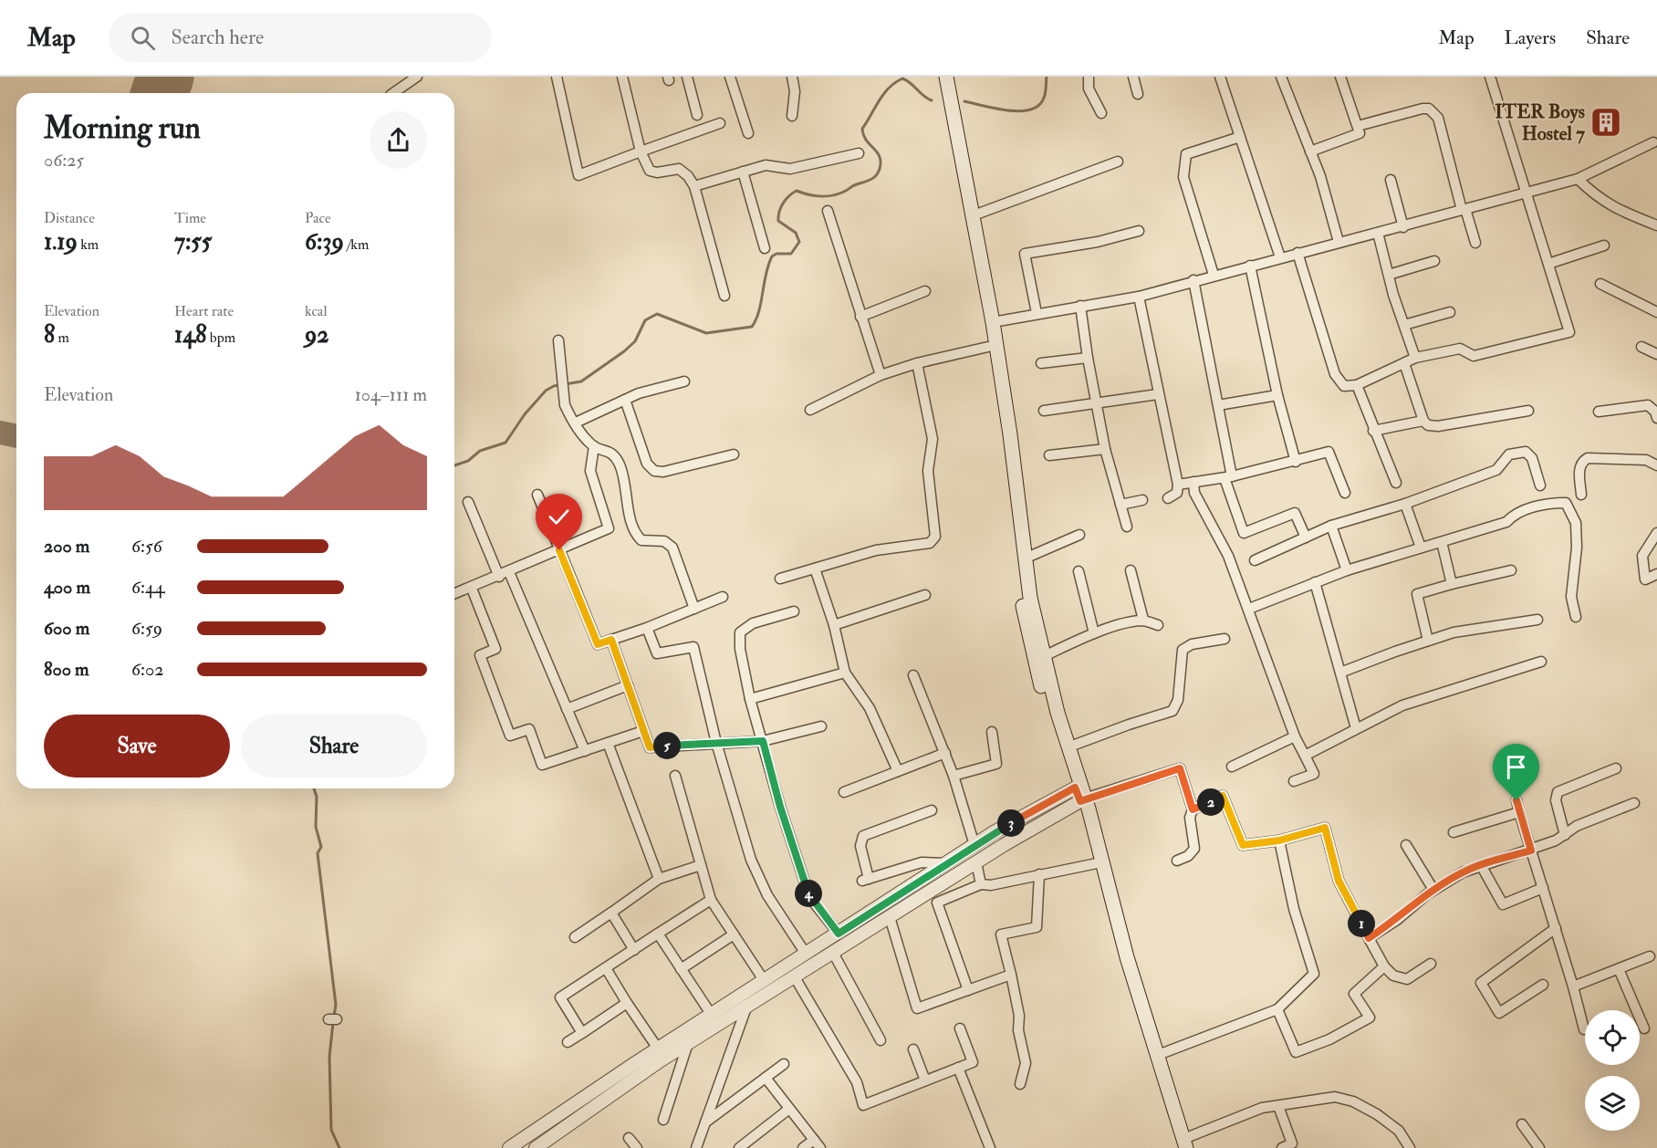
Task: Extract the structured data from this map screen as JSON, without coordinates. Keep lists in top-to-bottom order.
{
  "places": {
    "building": ["ITER Boys Hostel 7"]
  },
  "page": {
    "header": "Map",
    "search": "Search here",
    "nav": ["Map", "Layers", "Share"],
    "heading": ["Morning run", "06:25"],
    "stats": [
      ["Distance", "1.19 km"],
      ["Time", "7:55"],
      ["Pace", "6:39 /km"],
      ["Elevation", "8 m"],
      ["Heart rate", "148 bpm"],
      ["kcal", "92"]
    ],
    "chart": ["Elevation", "104–111 m"],
    "list": [
      {
        "name": "200 m",
        "note": "6:56"
      },
      {
        "name": "400 m",
        "note": "6:44"
      },
      {
        "name": "600 m",
        "note": "6:59"
      },
      {
        "name": "800 m",
        "note": "6:02"
      }
    ],
    "buttons": ["Save", "Share"],
    "pins": [
      "5",
      "2",
      "3",
      "4",
      "1"
    ]
  }
}
